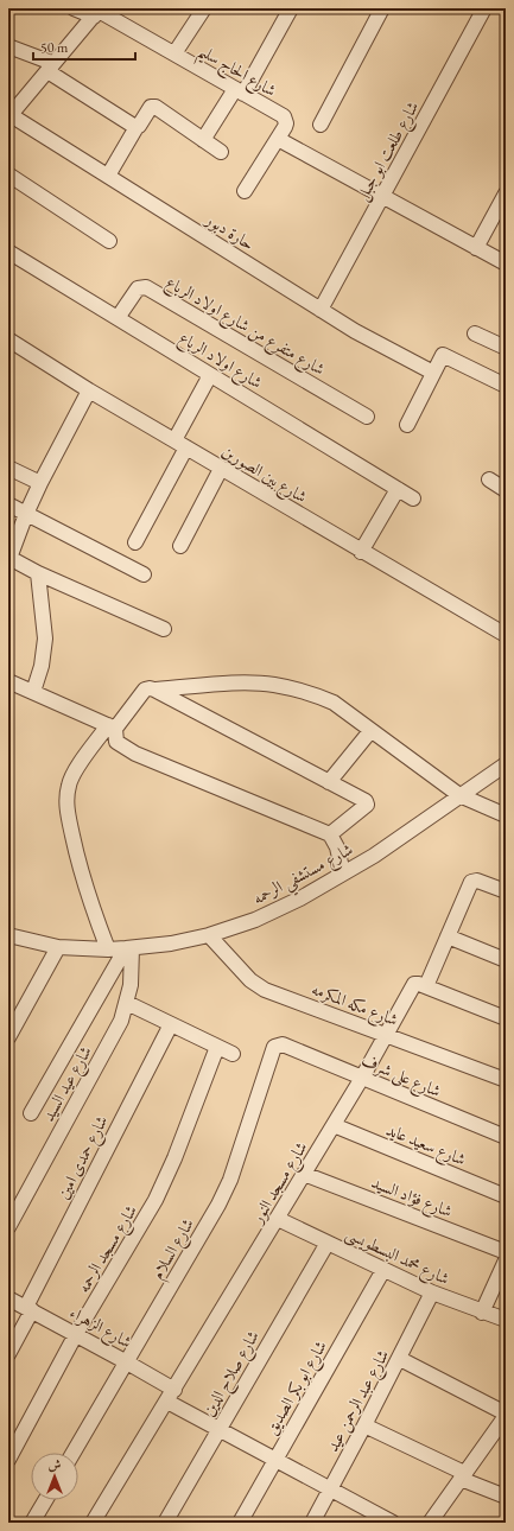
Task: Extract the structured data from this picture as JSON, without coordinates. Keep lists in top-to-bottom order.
{
  "streets": {
    "street": [
      "شارع الحاج سليم",
      "شارع طلعت ابو جبل",
      "حارة دبور",
      "شارع متفرع من شارع اولاد الرباع",
      "شارع اولاد الرباع",
      "شارع بين الصورين",
      "شارع مستشفي الرحمه",
      "شارع مكه المكرمه",
      "شارع على شرف",
      "شارع عيد السيد",
      "شارع سعيد عايد",
      "شارع حمدى امين",
      "شارع مسجد النور",
      "شارع فؤاد السيد",
      "شارع مسجد الرحمه",
      "شارع السلام",
      "شارع محمد البسطويسى",
      "شارع الزهراء",
      "شارع صلاح الدين",
      "شارع ابو بكر الصديق",
      "شارع عبد الرحمن عيد"
    ]
  },
  "crossings": [
    ["شارع طلعت ابو جبل", "حارة دبور"],
    ["شارع متفرع من شارع اولاد الرباع", "شارع اولاد الرباع"],
    ["شارع مستشفي الرحمه", "شارع مكه المكرمه"],
    ["شارع مستشفي الرحمه", "شارع عيد السيد"],
    ["شارع مكه المكرمه", "شارع مسجد النور"],
    ["شارع على شرف", "شارع مسجد النور"],
    ["شارع على شرف", "شارع السلام"],
    ["شارع سعيد عايد", "شارع مسجد النور"],
    ["شارع حمدى امين", "شارع الزهراء"],
    ["شارع مسجد النور", "شارع فؤاد السيد"],
    ["شارع مسجد النور", "شارع محمد البسطويسى"],
    ["شارع مسجد النور", "شارع الزهراء"],
    ["شارع مسجد الرحمه", "شارع الزهراء"],
    ["شارع السلام", "شارع الزهراء"],
    ["شارع محمد البسطويسى", "شارع صلاح الدين"],
    ["شارع محمد البسطويسى", "شارع ابو بكر الصديق"],
    ["شارع محمد البسطويسى", "شارع عبد الرحمن عيد"],
    ["شارع الزهراء", "شارع صلاح الدين"],
    ["شارع الزهراء", "شارع ابو بكر الصديق"],
    ["شارع الزهراء", "شارع عبد الرحمن عيد"]
  ],
  "scale_bar": "50 m",
  "north": "top"
}
